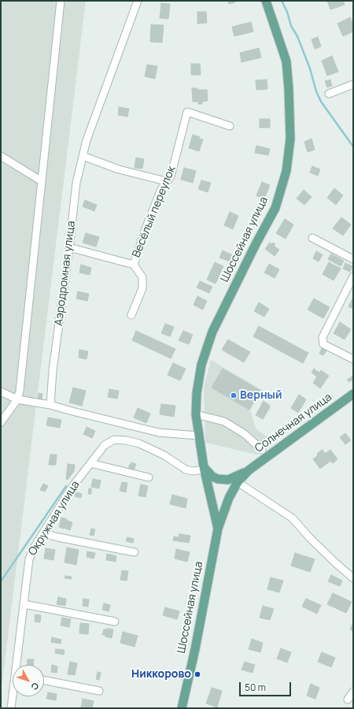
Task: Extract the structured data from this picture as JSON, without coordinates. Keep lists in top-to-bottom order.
{
  "streets": {
    "main road": ["Шоссейная улица", "Солнечная улица"],
    "street": ["Весёлый переулок", "Аэродромная улица", "Окружная улица"]
  },
  "crossings": [
    ["Шоссейная улица", "Окружная улица"]
  ],
  "places": ["Верный", "Никкорово"],
  "scale_bar": "50 m",
  "north": "bottom right"
}
